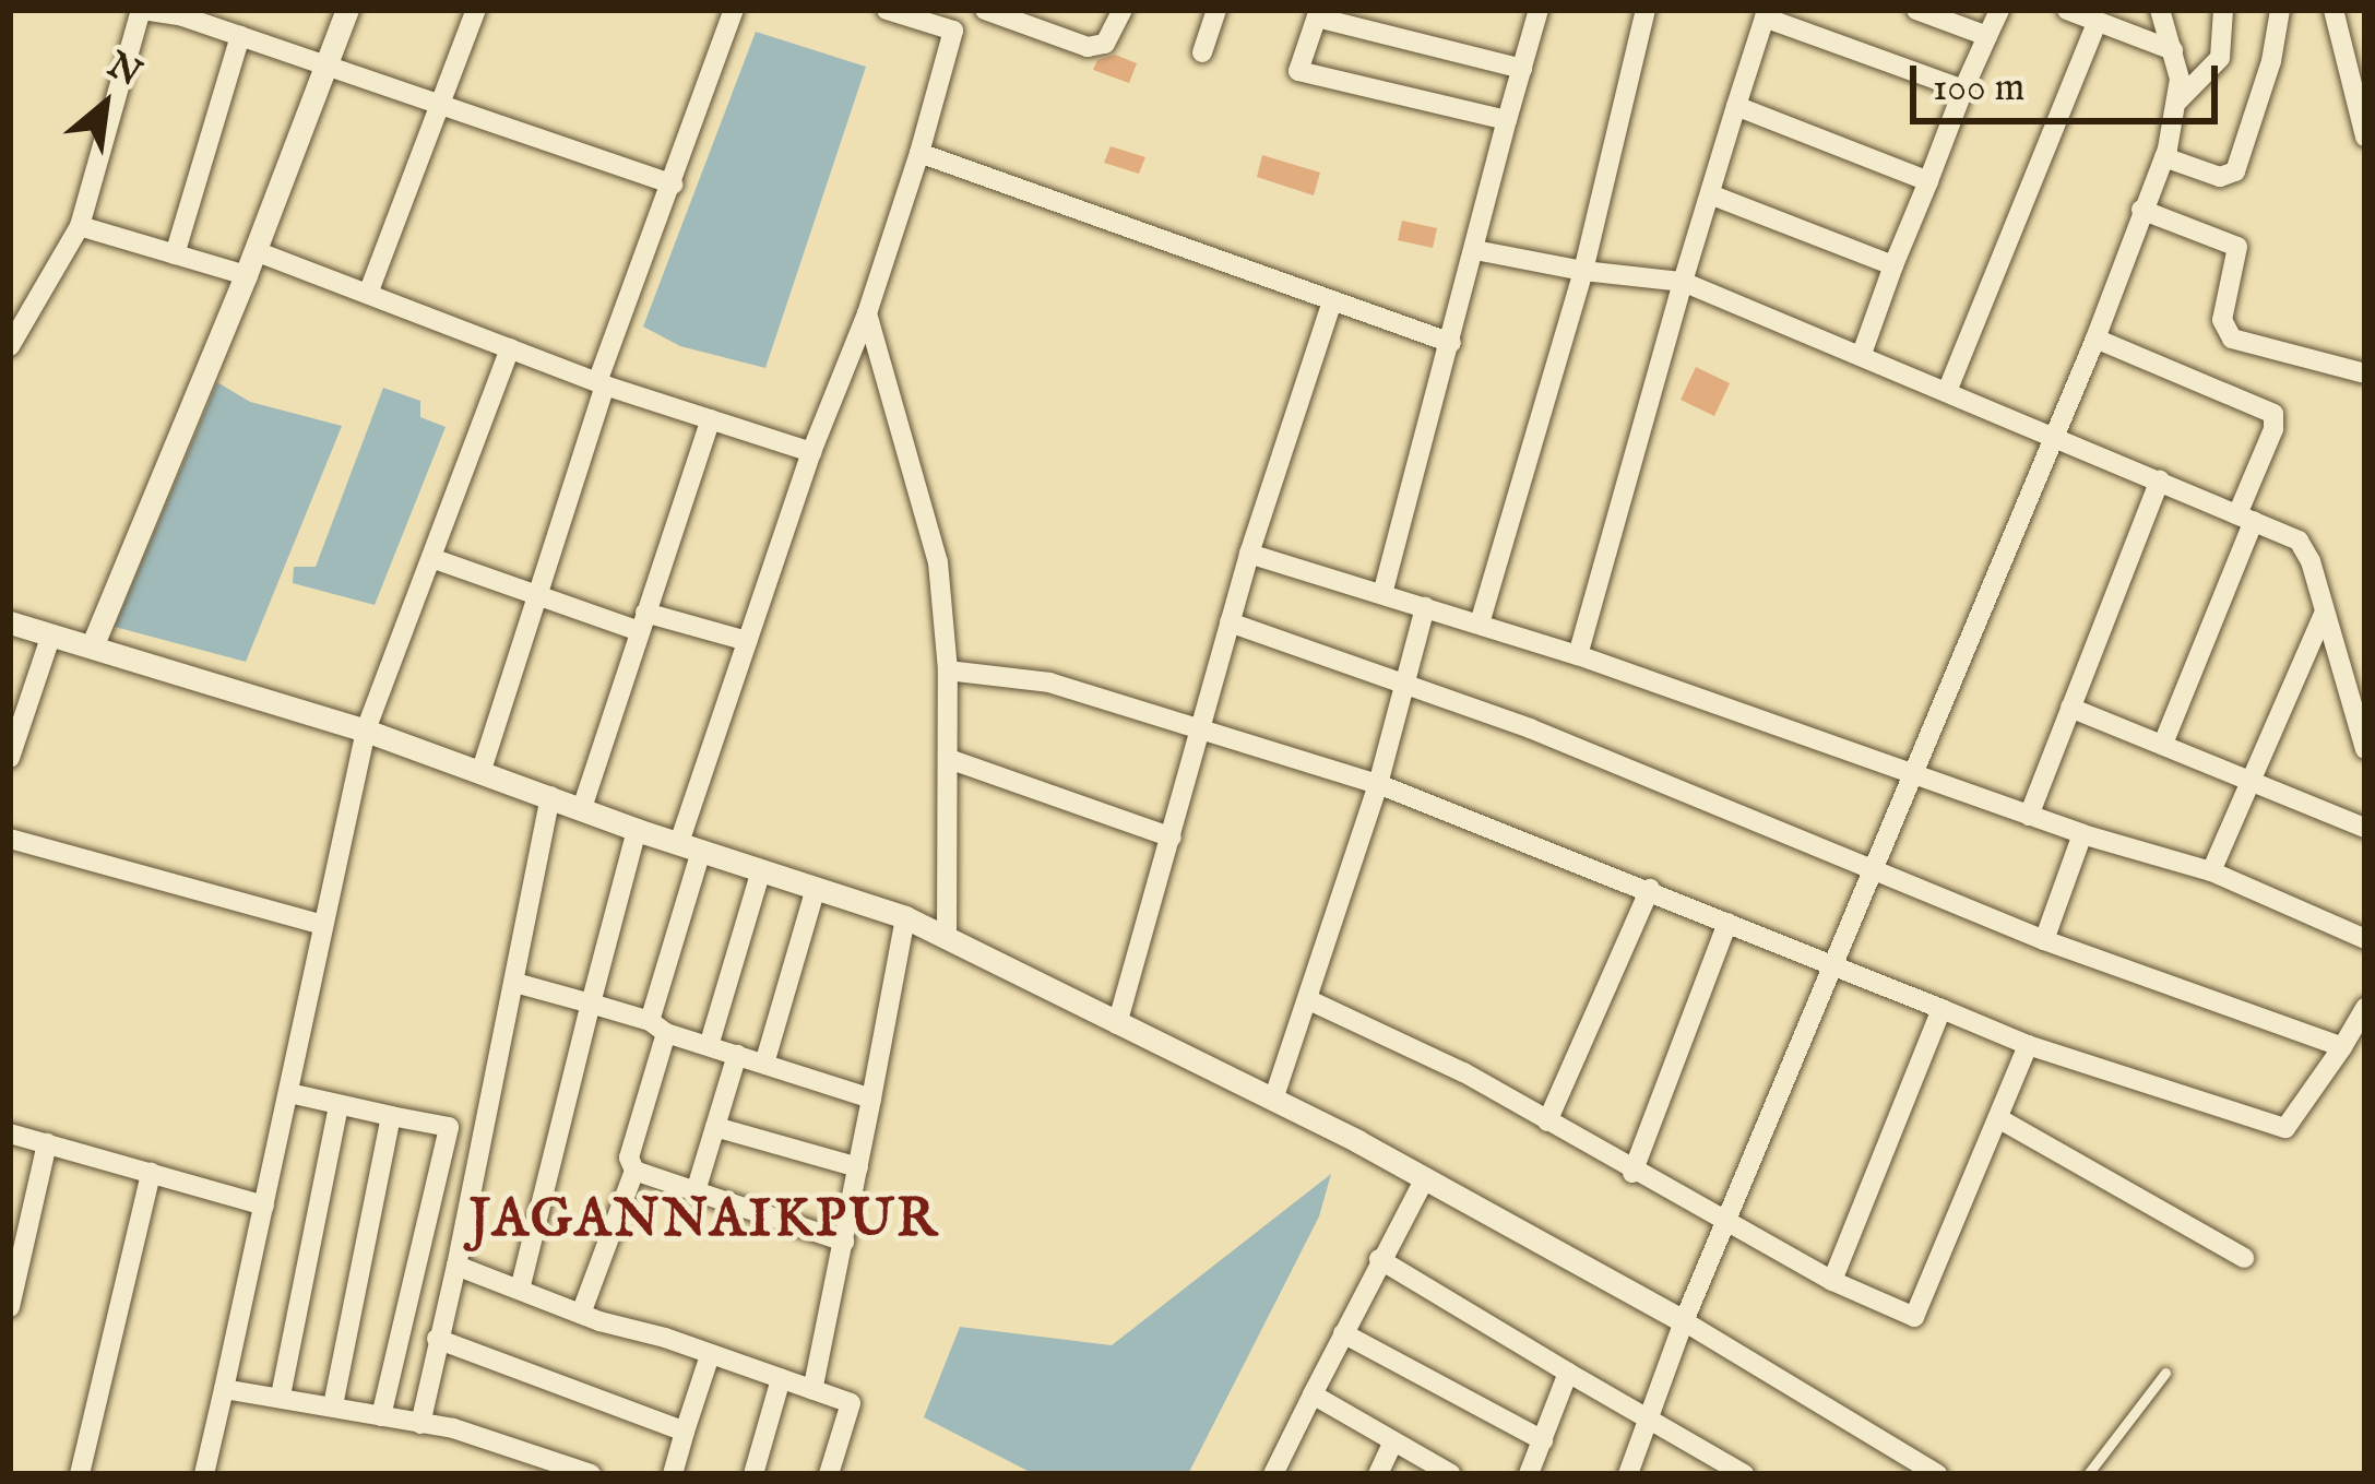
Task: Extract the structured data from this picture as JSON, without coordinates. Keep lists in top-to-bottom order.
{
  "districts": ["JAGANNAIKPUR"],
  "scale_bar": "100 m",
  "north": "top right"
}
